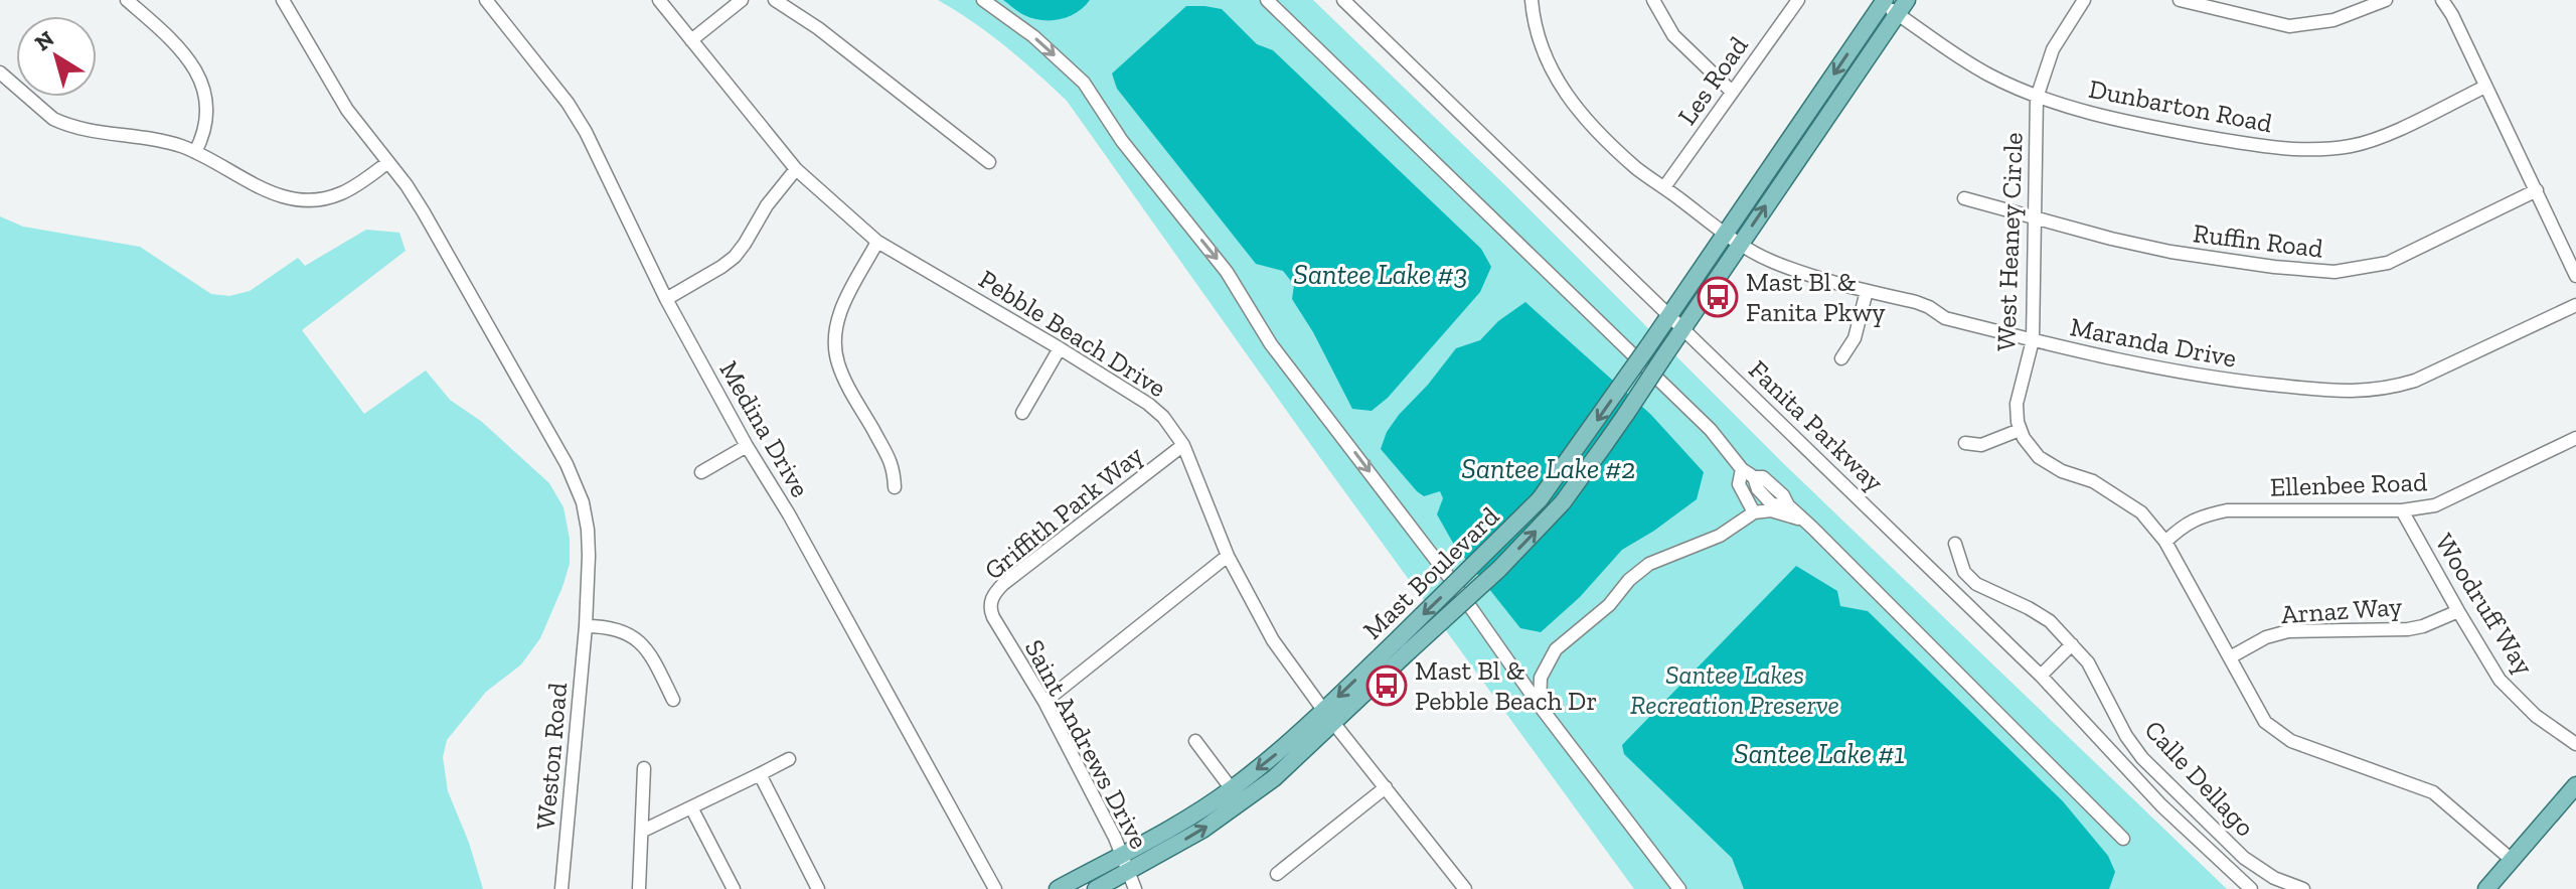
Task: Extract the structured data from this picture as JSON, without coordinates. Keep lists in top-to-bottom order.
{
  "streets": {
    "main road": ["Mast Boulevard"],
    "street": [
      "Les Road",
      "Dunbarton Road",
      "Ruffin Road",
      "West Heaney Circle",
      "Pebble Beach Drive",
      "Maranda Drive",
      "Fanita Parkway",
      "Medina Drive",
      "Ellenbee Road",
      "Griffith Park Way",
      "Woodruff Way",
      "Arnaz Way",
      "Saint Andrews Drive",
      "Weston Road",
      "Calle Dellago"
    ]
  },
  "crossings": [
    ["Les Road", "Maranda Drive"],
    ["Dunbarton Road", "West Heaney Circle"],
    ["Dunbarton Road", "Mast Boulevard"],
    ["Ruffin Road", "West Heaney Circle"],
    ["West Heaney Circle", "Maranda Drive"],
    ["Pebble Beach Drive", "Griffith Park Way"],
    ["Pebble Beach Drive", "Mast Boulevard"],
    ["Maranda Drive", "Mast Boulevard"],
    ["Fanita Parkway", "Mast Boulevard"],
    ["Ellenbee Road", "Woodruff Way"],
    ["Griffith Park Way", "Saint Andrews Drive"],
    ["Mast Boulevard", "Saint Andrews Drive"],
    ["Woodruff Way", "Arnaz Way"]
  ],
  "water": ["Santee Lake #3", "Santee Lake #2", "Santee Lake #1"],
  "parks": ["Santee Lakes Recreation Preserve"],
  "places": {
    "bus stop": ["Mast Bl & Fanita Pkwy", "Mast Bl & Pebble Beach Dr"]
  },
  "north": "top left"
}
